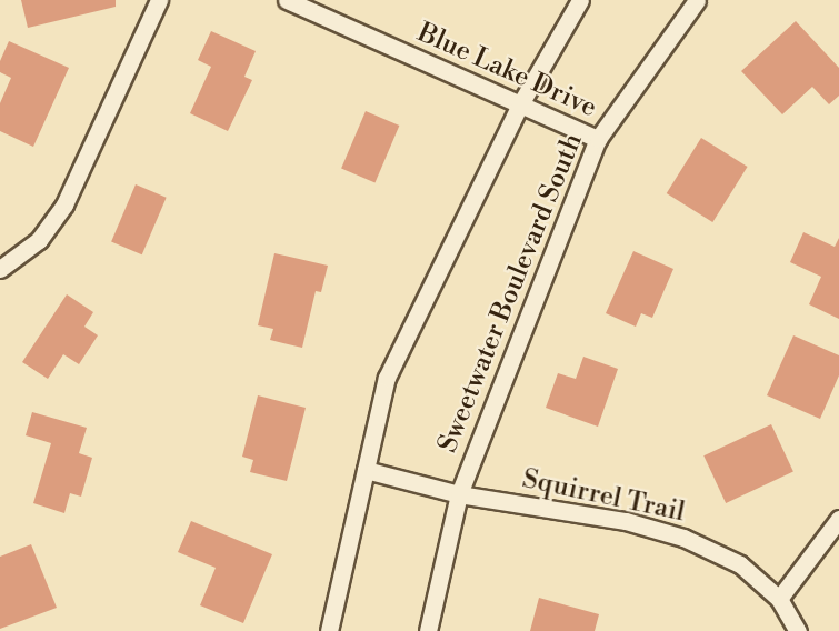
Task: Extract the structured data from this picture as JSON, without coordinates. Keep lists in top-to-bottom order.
{
  "streets": {
    "street": ["Blue Lake Drive", "Sweetwater Boulevard South", "Squirrel Trail"]
  },
  "crossings": [
    ["Blue Lake Drive", "Sweetwater Boulevard South"],
    ["Sweetwater Boulevard South", "Squirrel Trail"]
  ]
}
